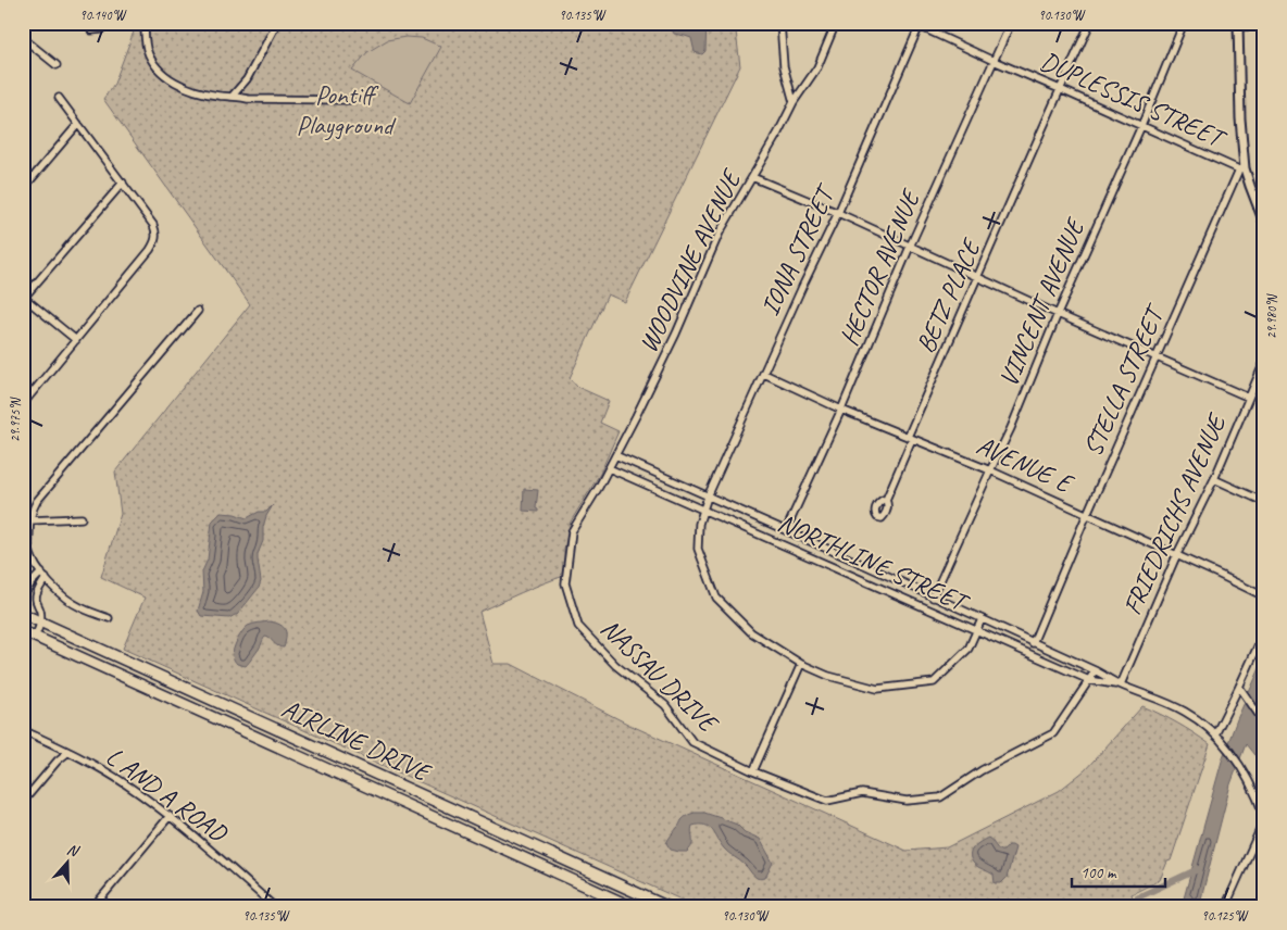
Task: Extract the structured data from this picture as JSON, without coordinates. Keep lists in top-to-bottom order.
{
  "streets": {
    "highway": ["AIRLINE DRIVE"],
    "street": [
      "DUPLESSIS STREET",
      "IONA STREET",
      "WOODVINE AVENUE",
      "HECTOR AVENUE",
      "BETZ PLACE",
      "VINCENT AVENUE",
      "STELLA STREET",
      "AVENUE E",
      "FRIEDRICHS AVENUE",
      "NORTHLINE STREET",
      "NASSAU DRIVE",
      "L AND A ROAD"
    ]
  },
  "crossings": [
    ["DUPLESSIS STREET", "IONA STREET"],
    ["DUPLESSIS STREET", "HECTOR AVENUE"],
    ["DUPLESSIS STREET", "BETZ PLACE"],
    ["DUPLESSIS STREET", "VINCENT AVENUE"],
    ["DUPLESSIS STREET", "STELLA STREET"],
    ["IONA STREET", "AVENUE E"],
    ["IONA STREET", "NORTHLINE STREET"],
    ["WOODVINE AVENUE", "NORTHLINE STREET"],
    ["WOODVINE AVENUE", "NASSAU DRIVE"],
    ["HECTOR AVENUE", "AVENUE E"],
    ["HECTOR AVENUE", "NORTHLINE STREET"],
    ["BETZ PLACE", "AVENUE E"],
    ["VINCENT AVENUE", "AVENUE E"],
    ["VINCENT AVENUE", "NORTHLINE STREET"],
    ["STELLA STREET", "AVENUE E"],
    ["STELLA STREET", "NORTHLINE STREET"],
    ["AVENUE E", "FRIEDRICHS AVENUE"],
    ["FRIEDRICHS AVENUE", "NORTHLINE STREET"],
    ["NORTHLINE STREET", "NASSAU DRIVE"]
  ],
  "parks": ["Pontiff Playground"],
  "scale_bar": "100 m",
  "north": "top",
  "coordinates": [
    "90.140°W",
    "90.135°W",
    "90.130°W",
    "29.980°N",
    "29.975°N",
    "90.125°W"
  ]
}
